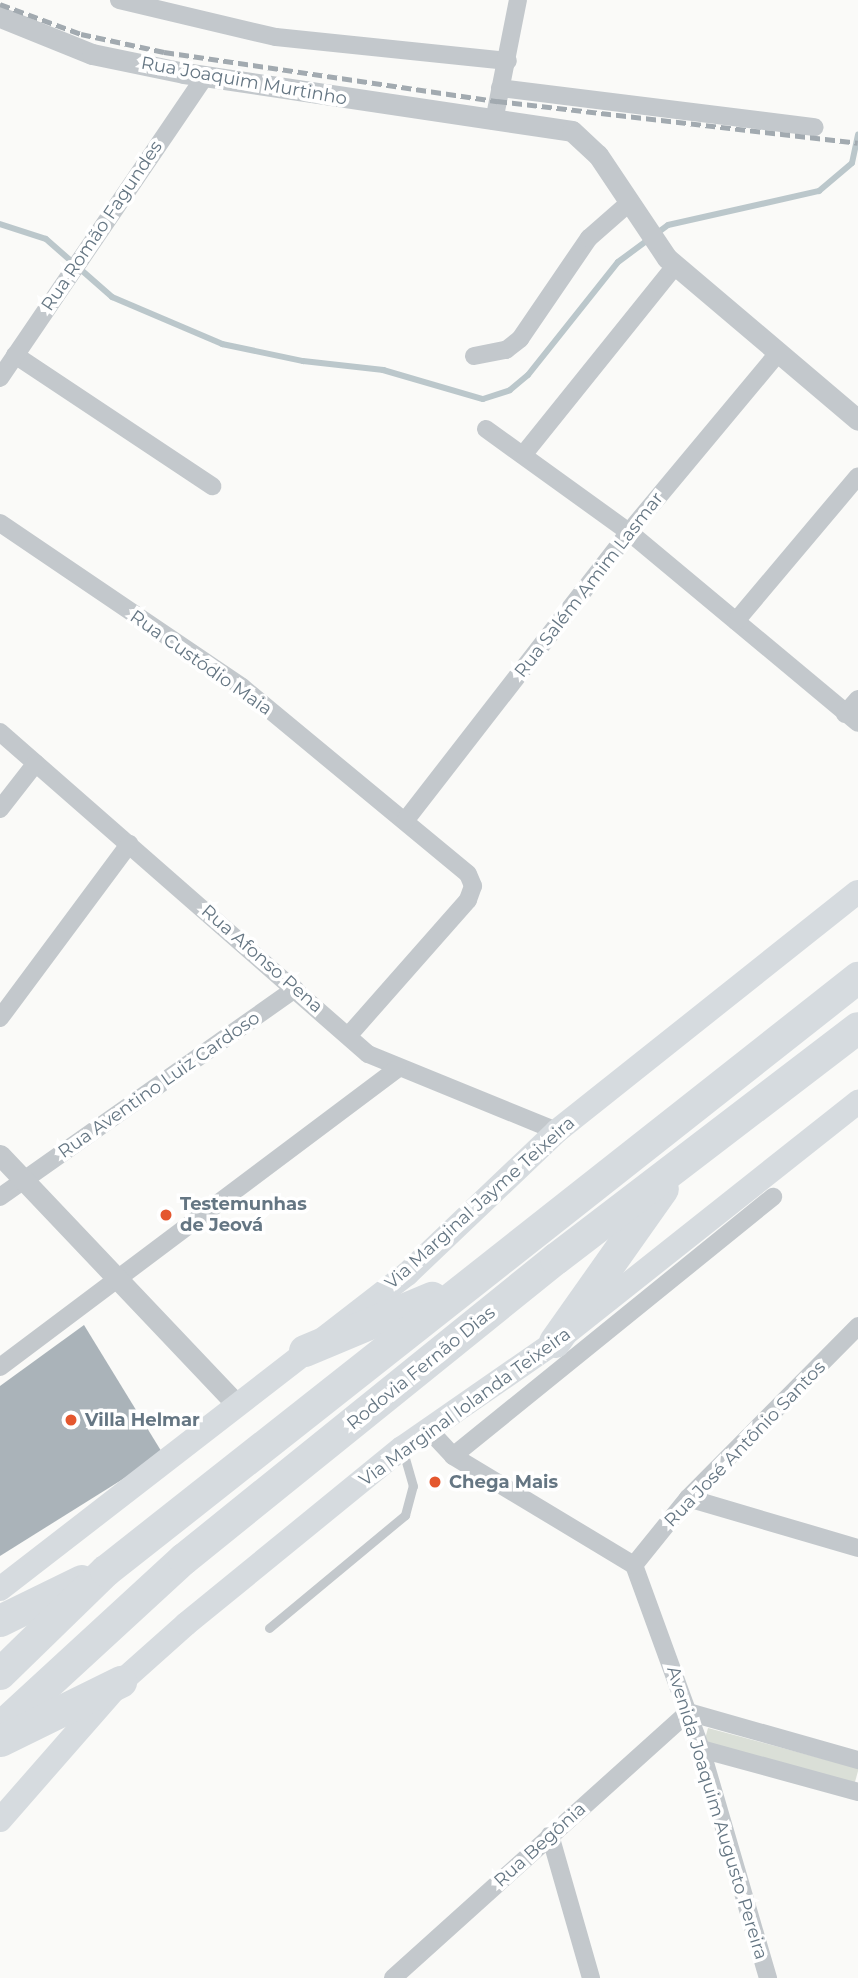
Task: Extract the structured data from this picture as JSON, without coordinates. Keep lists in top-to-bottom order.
{
  "streets": {
    "highway": ["Rodovia Fernão Dias"],
    "main road": ["Via Marginal Jayme Teixeira", "Via Marginal Iolanda Teixeira"],
    "street": [
      "Rua Joaquim Murtinho",
      "Rua Romão Fagundes",
      "Rua Salém Amim Lasmar",
      "Rua Custódio Maia",
      "Rua Afonso Pena",
      "Rua Aventino Luiz Cardoso",
      "Rua José Antônio Santos",
      "Avenida Joaquim Augusto Pereira",
      "Rua Begônia"
    ]
  },
  "crossings": [
    ["Rua Joaquim Murtinho", "Rua Romão Fagundes"],
    ["Rua Joaquim Murtinho", "Rua Salém Amim Lasmar"],
    ["Rua Salém Amim Lasmar", "Rua Custódio Maia"],
    ["Rua Custódio Maia", "Rua Afonso Pena"],
    ["Rua Afonso Pena", "Rua Aventino Luiz Cardoso"],
    ["Rua Afonso Pena", "Via Marginal Jayme Teixeira"],
    ["Rua José Antônio Santos", "Avenida Joaquim Augusto Pereira"],
    ["Avenida Joaquim Augusto Pereira", "Rua Begônia"]
  ],
  "places": ["Testemunhas de Jeová", "Villa Helmar", "Chega Mais"]
}
